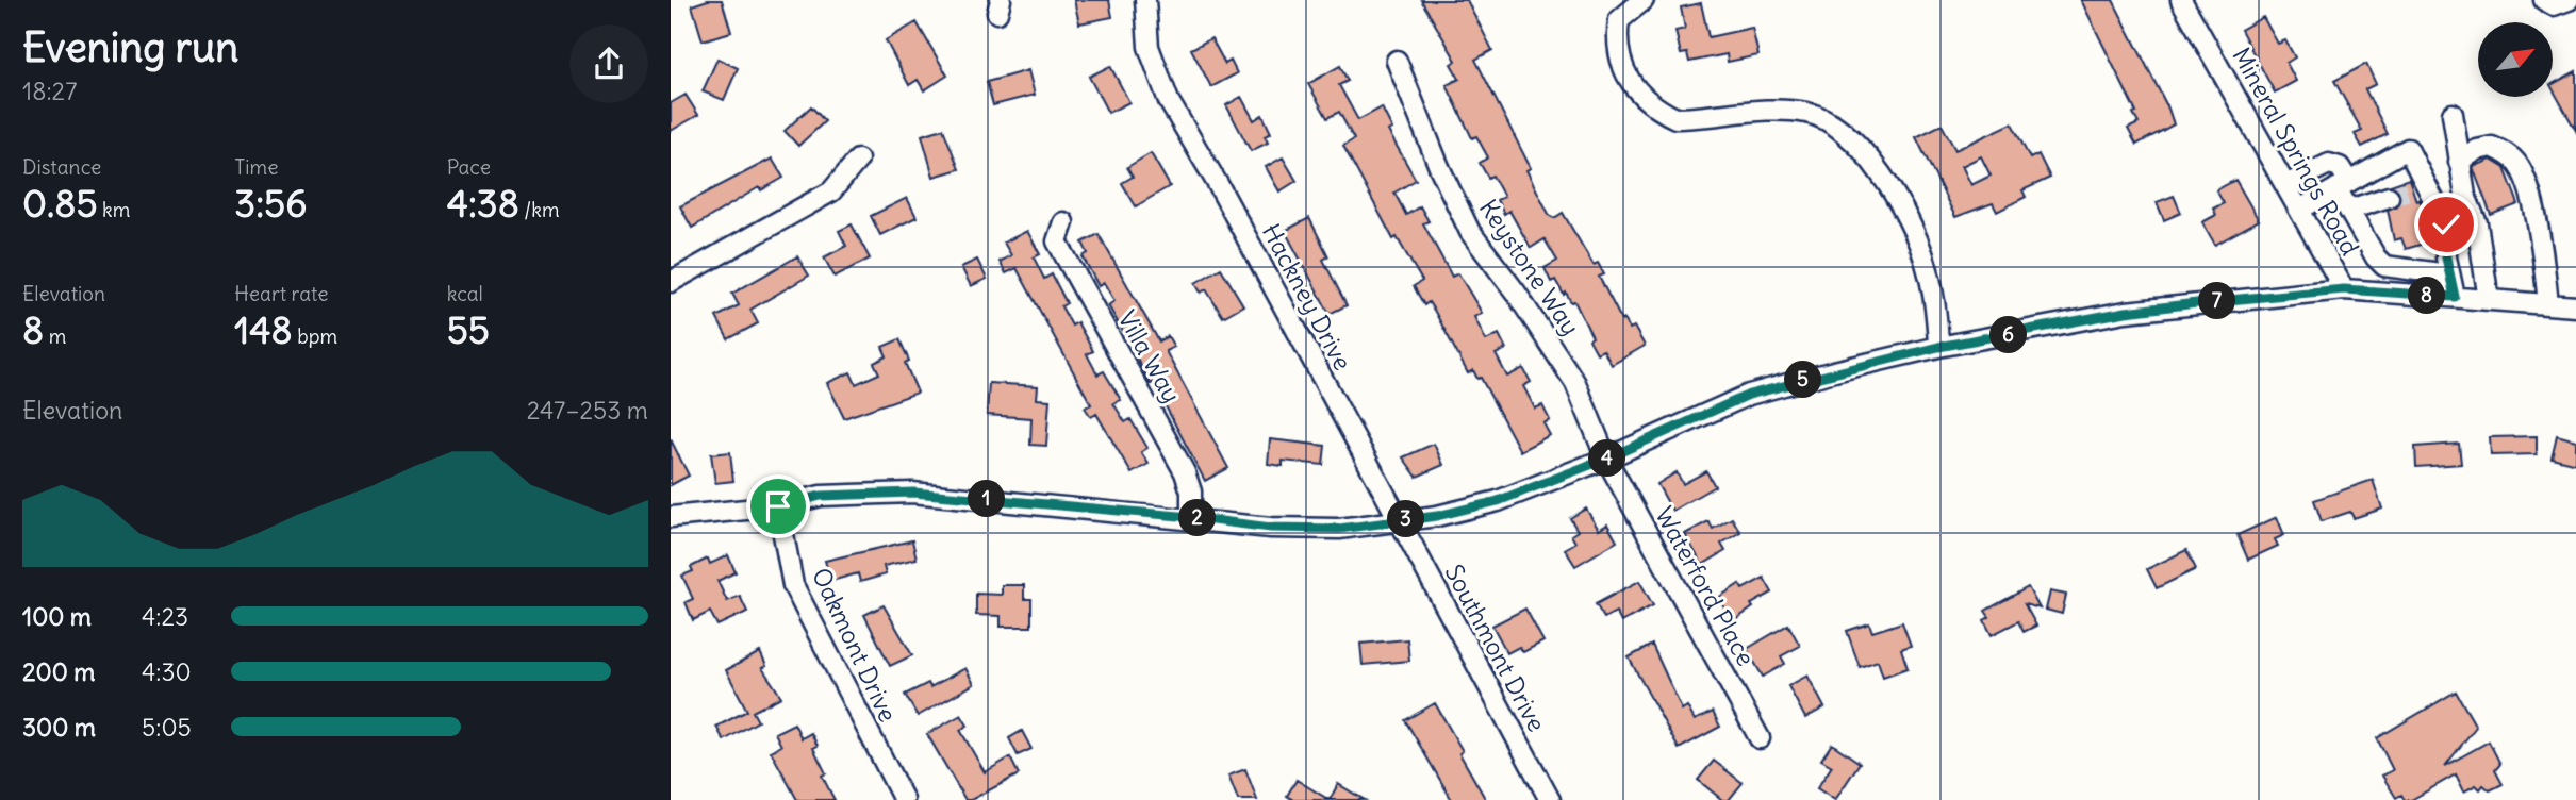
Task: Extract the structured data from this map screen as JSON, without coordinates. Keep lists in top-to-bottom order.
{
  "streets": {
    "street": [
      "Mineral Springs Road",
      "Keystone Way",
      "Hackney Drive",
      "Villa Way",
      "Waterford Place",
      "Oakmont Drive",
      "Southmont Drive"
    ]
  },
  "crossings": [
    ["Keystone Way", "Waterford Place"],
    ["Hackney Drive", "Southmont Drive"]
  ],
  "north": "top right",
  "page": {
    "heading": ["Evening run", "18:27"],
    "stats": [
      ["Distance", "0.85 km"],
      ["Time", "3:56"],
      ["Pace", "4:38 /km"],
      ["Elevation", "8 m"],
      ["Heart rate", "148 bpm"],
      ["kcal", "55"]
    ],
    "pins": [
      "8",
      "7",
      "6",
      "5",
      "4",
      "1",
      "2",
      "3"
    ],
    "chart": ["Elevation", "247–253 m"],
    "list": [
      {
        "name": "100 m",
        "note": "4:23"
      },
      {
        "name": "200 m",
        "note": "4:30"
      },
      {
        "name": "300 m",
        "note": "5:05"
      }
    ]
  }
}
